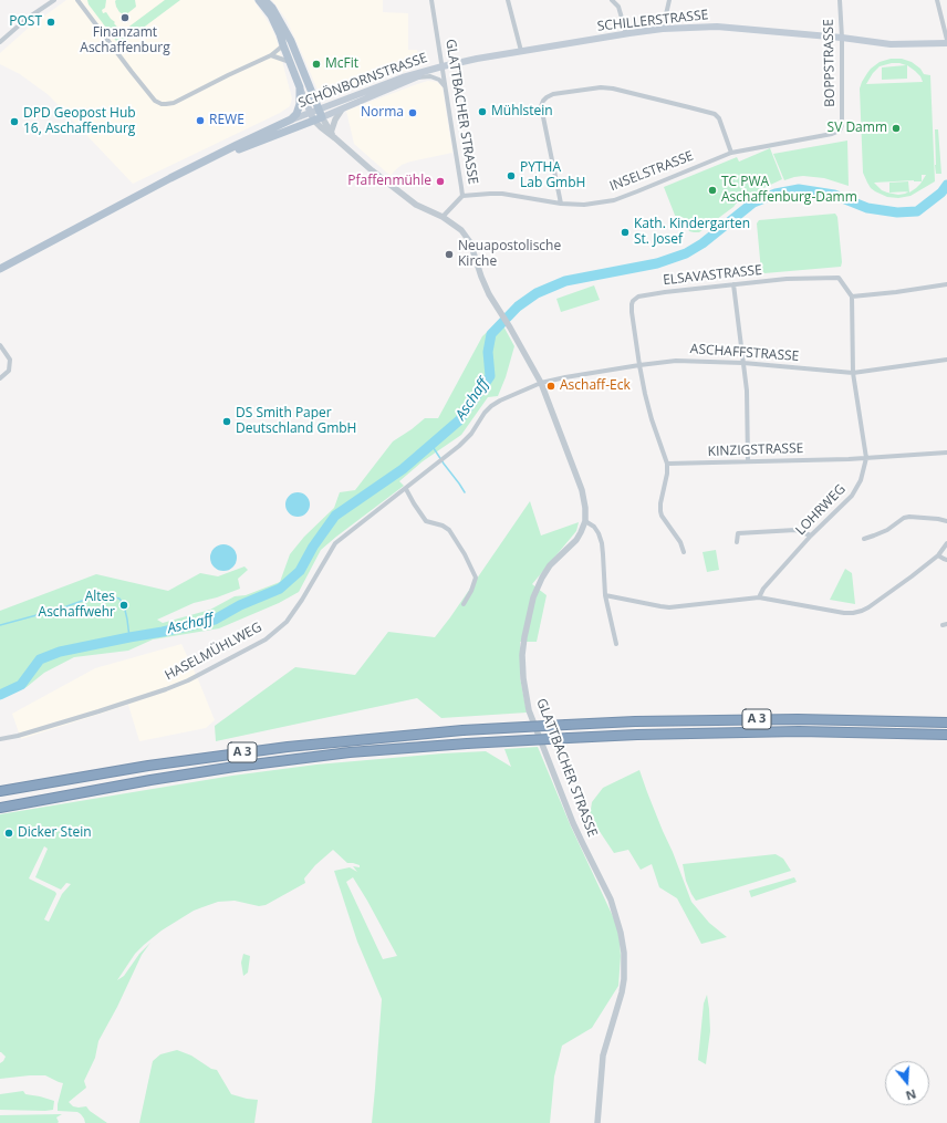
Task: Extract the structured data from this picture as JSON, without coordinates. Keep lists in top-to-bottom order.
{
  "streets": {
    "highway": ["A 3"],
    "main road": ["SCHILLERSTRASSE", "SCHÖNBORNSTRASSE"],
    "street": [
      "BOPPSTRASSE",
      "GLATTBACHER STRASSE",
      "INSELSTRASSE",
      "ELSAVASTRASSE",
      "ASCHAFFSTRASSE",
      "KINZIGSTRASSE",
      "LOHRWEG",
      "HASELMÜHLWEG"
    ]
  },
  "crossings": [
    ["SCHILLERSTRASSE", "BOPPSTRASSE"],
    ["SCHILLERSTRASSE", "SCHÖNBORNSTRASSE"],
    ["SCHILLERSTRASSE", "GLATTBACHER STRASSE"],
    ["BOPPSTRASSE", "INSELSTRASSE"],
    ["SCHÖNBORNSTRASSE", "GLATTBACHER STRASSE"],
    ["GLATTBACHER STRASSE", "INSELSTRASSE"],
    ["ELSAVASTRASSE", "ASCHAFFSTRASSE"],
    ["ELSAVASTRASSE", "LOHRWEG"],
    ["ASCHAFFSTRASSE", "LOHRWEG"],
    ["ASCHAFFSTRASSE", "HASELMÜHLWEG"],
    ["KINZIGSTRASSE", "LOHRWEG"]
  ],
  "water": ["Aschaff"],
  "places": [
    "Finanzamt Aschaffenburg",
    "POST",
    "McFit",
    "Mühlstein",
    "Norma",
    "REWE",
    "DPD Geopost Hub 16, Aschaffenburg",
    "SV Damm",
    "PYTHA Lab GmbH",
    "Pfaffenmühle",
    "TC PWA Aschaffenburg-Damm",
    "Kath. Kindergarten St. Josef",
    "Neuapostolische Kirche",
    "Aschaff-Eck",
    "DS Smith Paper Deutschland GmbH",
    "Altes Aschaffwehr",
    "Dicker Stein"
  ],
  "north": "bottom"
}
